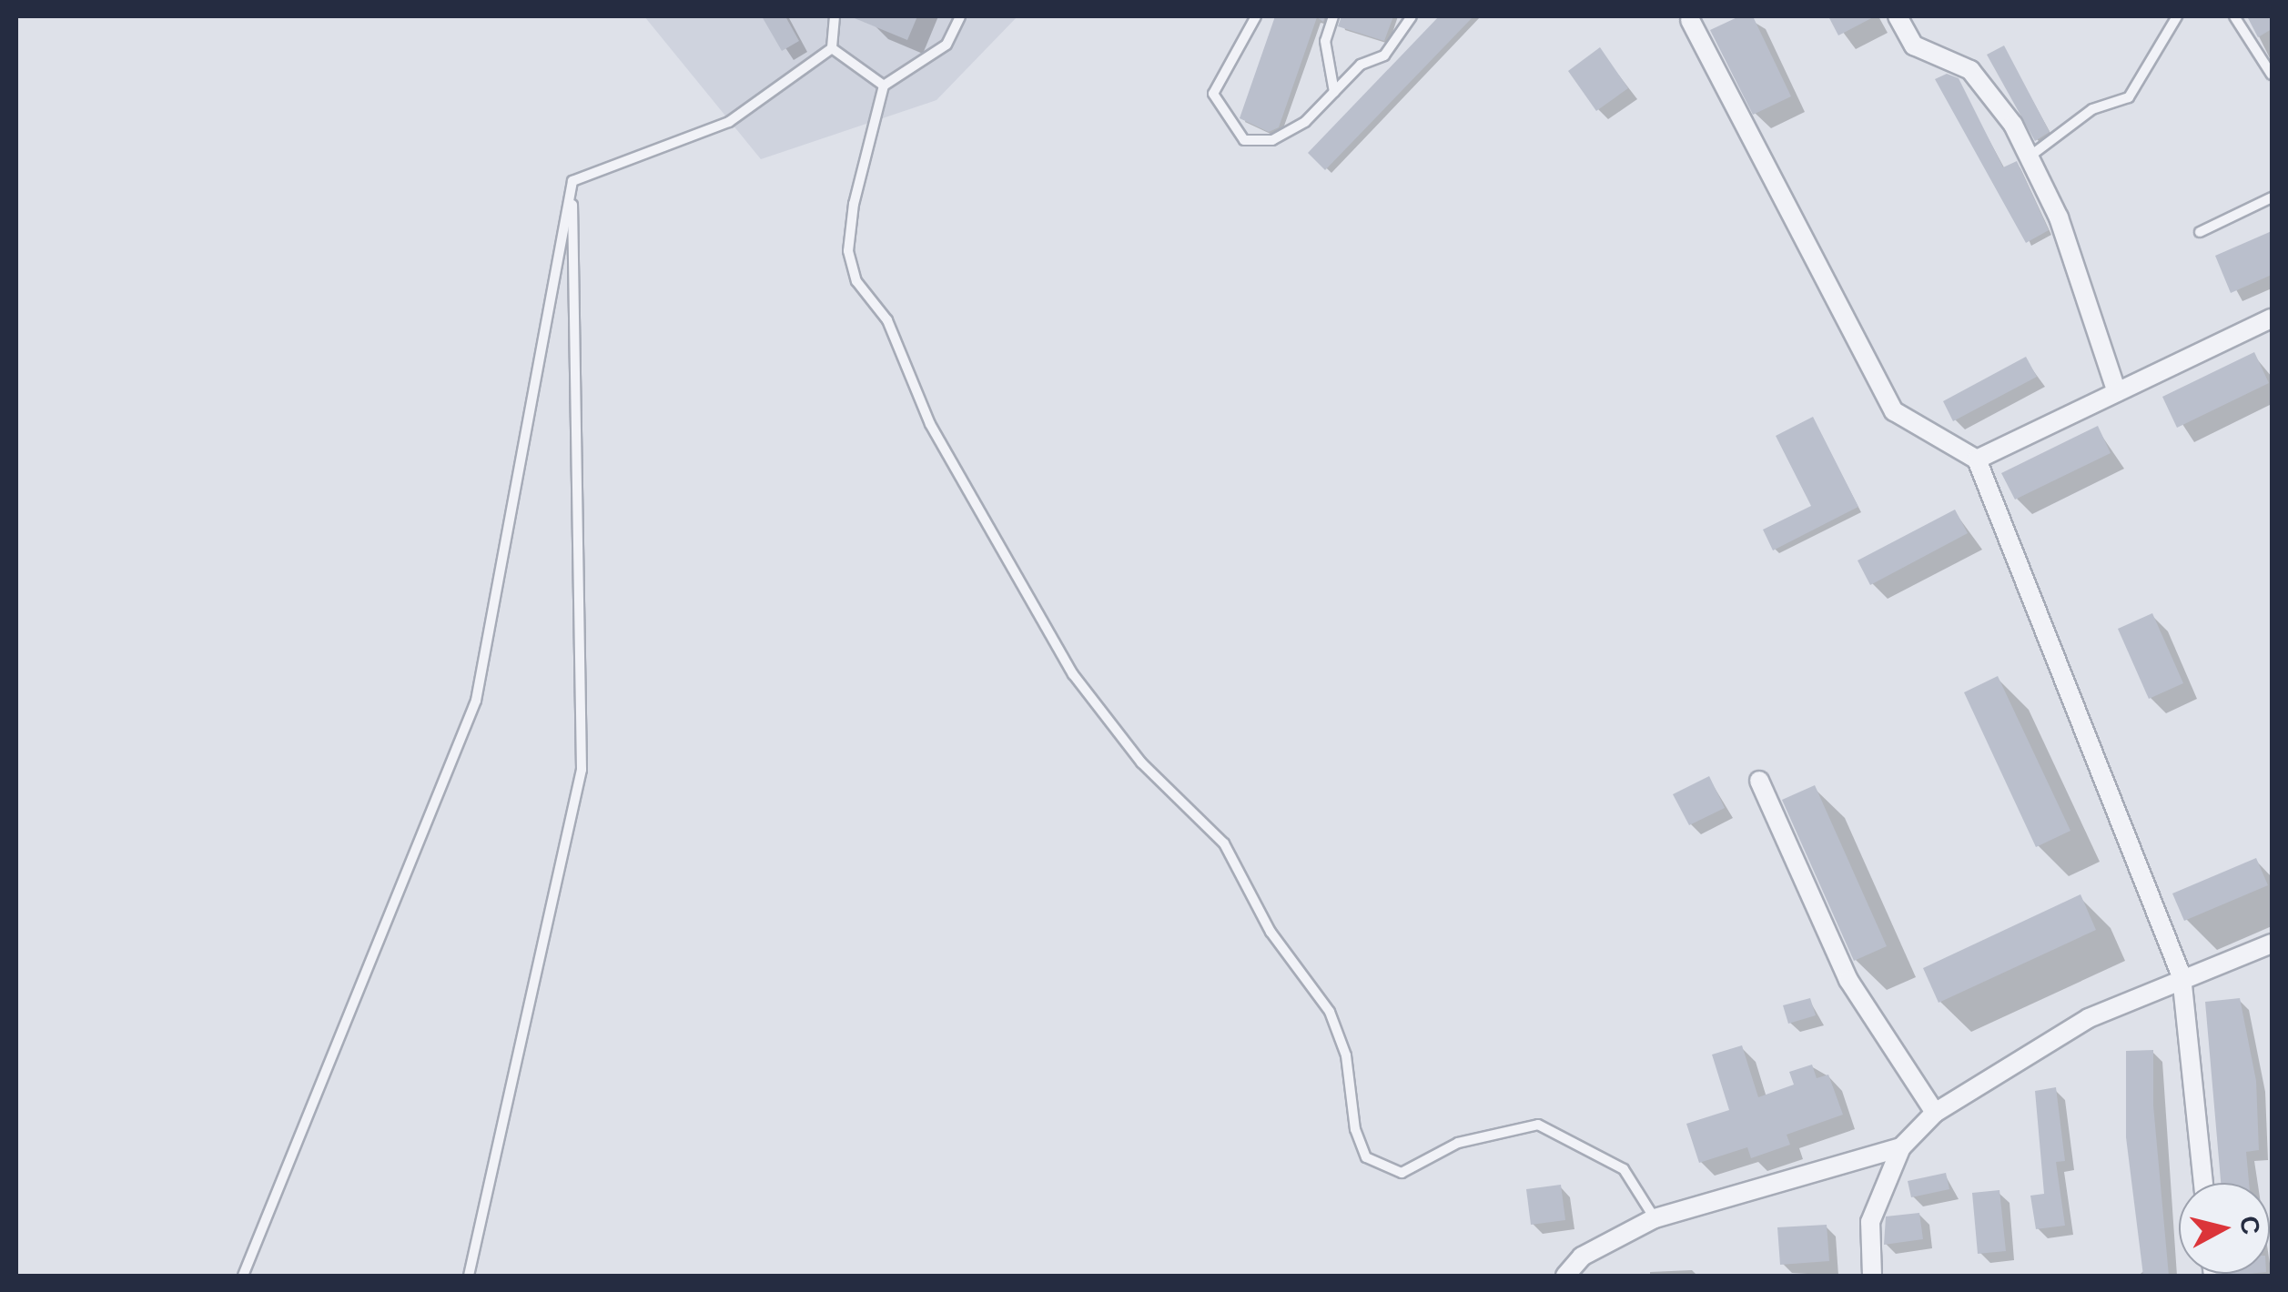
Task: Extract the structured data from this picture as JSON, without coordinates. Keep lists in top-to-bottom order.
{
  "north": "right"
}
